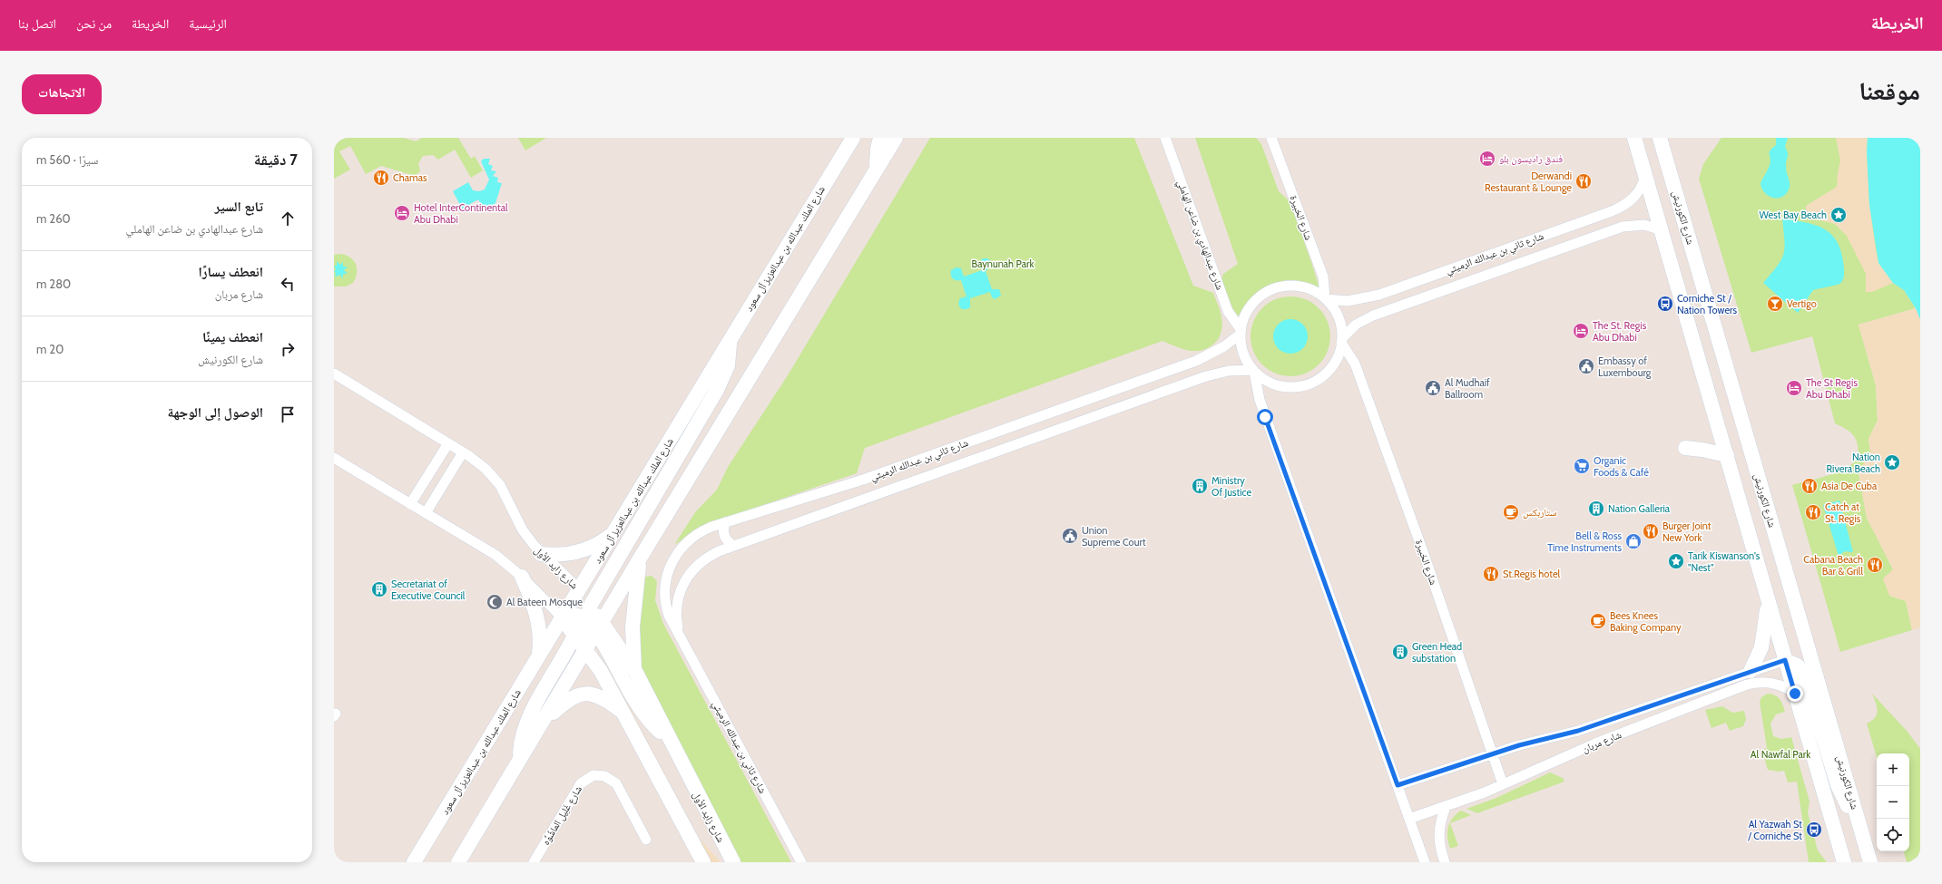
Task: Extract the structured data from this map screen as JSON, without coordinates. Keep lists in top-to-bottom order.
{
  "streets": {
    "main road": ["شارع الكورنيش", "شارع الملك عبدالله بن عبدالعزيز آل سعود", "شارع زايد الأول"],
    "street": [
      "شارع الخبيرة",
      "شارع عبدالهادي بن ضاعن الهاملي",
      "شارع ثاني بن عبدالله الرميثي",
      "شارع مربان",
      "شارع غَلِيل الماشُوَّه"
    ]
  },
  "crossings": [
    ["شارع الخبيرة", "شارع عبدالهادي بن ضاعن الهاملي"],
    ["شارع الخبيرة", "شارع ثاني بن عبدالله الرميثي"],
    ["شارع الخبيرة", "شارع مربان"],
    ["شارع عبدالهادي بن ضاعن الهاملي", "شارع ثاني بن عبدالله الرميثي"],
    ["شارع الملك عبدالله بن عبدالعزيز آل سعود", "شارع زايد الأول"]
  ],
  "parks": ["Baynunah Park", "Al Nawfal Park"],
  "places": {
    "hotel": [
      "فندق راديسون بلو",
      "Hotel InterContinental Abu Dhabi",
      "The St. Regis Abu Dhabi",
      "The St Regis Abu Dhabi"
    ],
    "restaurant": [
      "Chamas",
      "Derwandi Restaurant & Lounge",
      "Asia De Cuba",
      "Catch at St. Regis",
      "Burger Joint New York",
      "Cabana Beach Bar & Grill",
      "St.Regis hotel"
    ],
    "place": ["West Bay Beach", "Nation Rivera Beach", "Tarik Kiswanson's \"Nest\""],
    "bus stop": ["Corniche St / Nation Towers", "Al Yazwah St / Corniche St"],
    "bar": ["Vertigo"],
    "public building": ["Embassy of Luxembourg", "Al Mudhaif Ballroom", "Union Supreme Court"],
    "supermarket": ["Organic Foods & Café"],
    "building": [
      "Ministry Of Justice",
      "Nation Galleria",
      "Secretariat of Executive Council",
      "Green Head substation"
    ],
    "cafe": ["ستاربكس", "Bees Knees Baking Company"],
    "shop": ["Bell & Ross Time Instruments"],
    "mosque": ["Al Bateen Mosque"]
  },
  "page": {
    "header": "الخريطة",
    "nav": [
      "الرئيسية",
      "الخريطة",
      "من نحن",
      "اتصل بنا"
    ],
    "title": "موقعنا",
    "buttons": "الاتجاهات",
    "heading": ["7 دقيقة", "سيرًا · 560 m"],
    "list": [
      ["تابع السير", "شارع عبدالهادي بن ضاعن الهاملي", "260 m"],
      ["انعطف يسارًا", "شارع مربان", "280 m"],
      ["انعطف يمينًا", "شارع الكورنيش", "20 m"],
      "الوصول إلى الوجهة"
    ],
    "map_buttons": ["+", "−"]
  }
}
